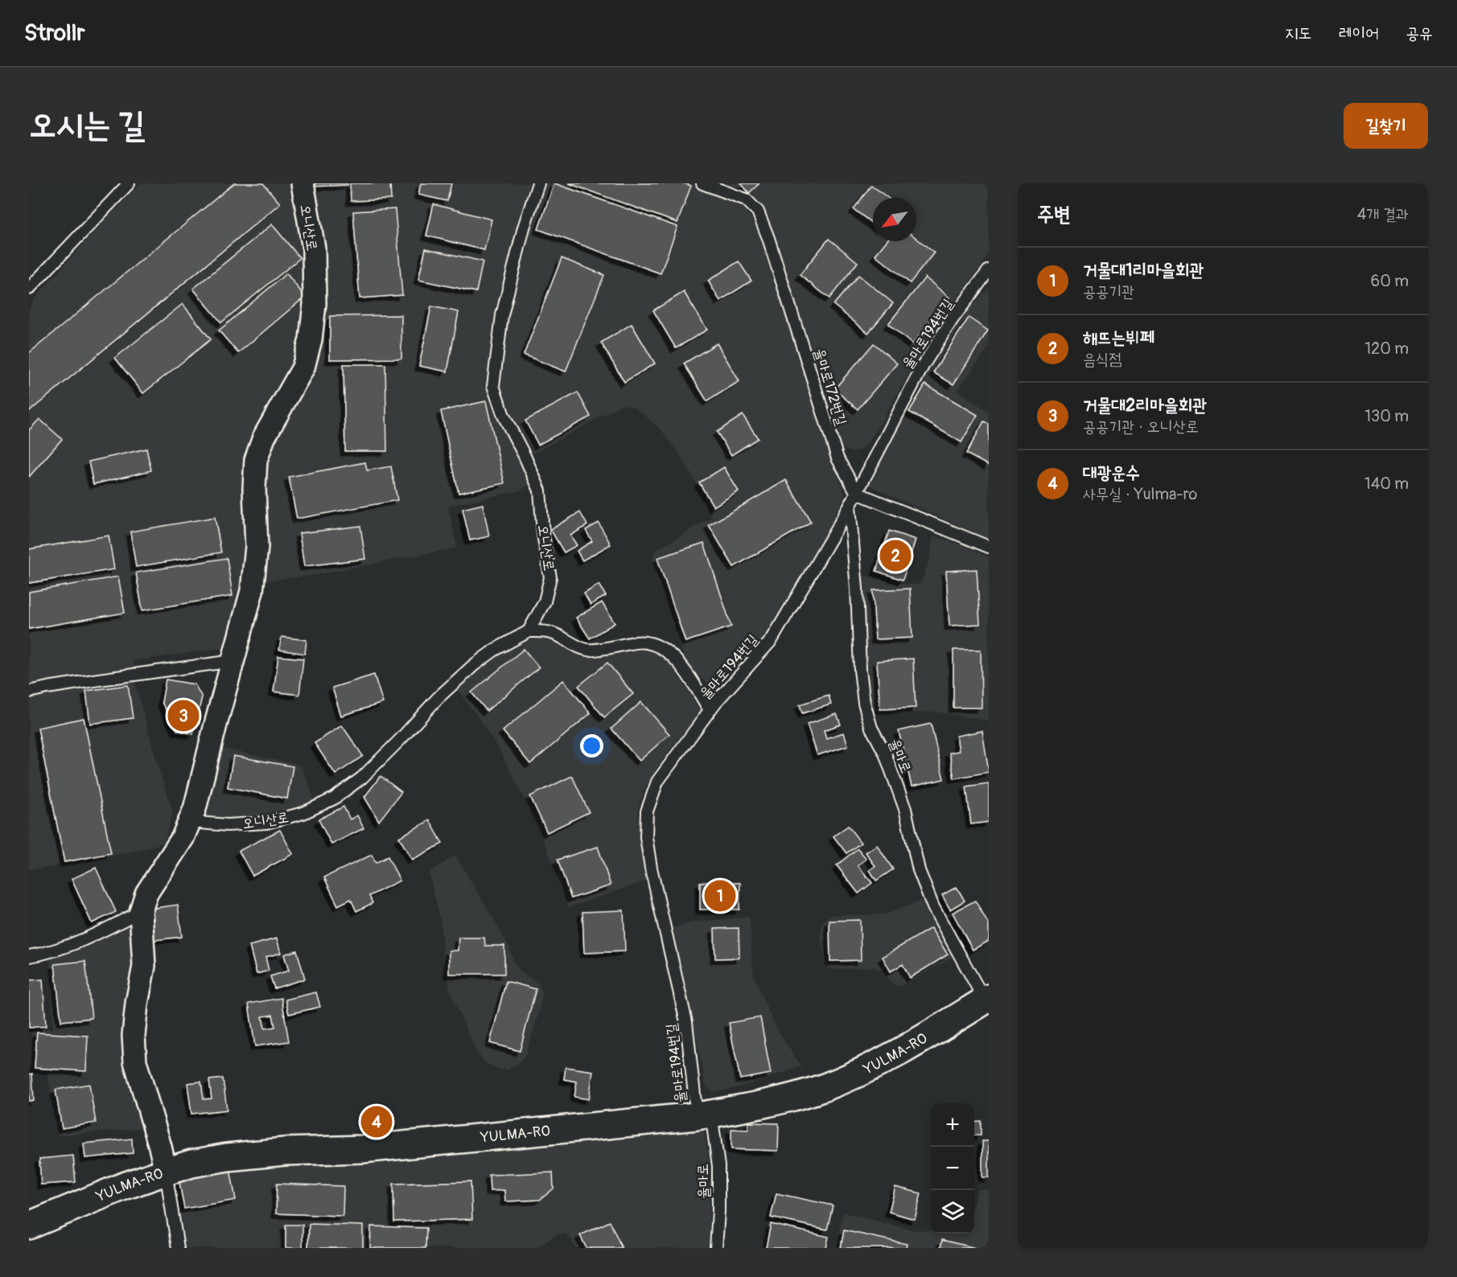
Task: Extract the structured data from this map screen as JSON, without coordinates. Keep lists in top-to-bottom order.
{
  "streets": {
    "street": ["오니산로", "YULMA-RO"],
    "lane": ["율마로194번길", "율마로172번길", "율마로"]
  },
  "crossings": [
    ["오니산로", "YULMA-RO"],
    ["율마로194번길", "율마로172번길"],
    ["율마로194번길", "율마로"],
    ["율마로194번길", "YULMA-RO"],
    ["율마로", "YULMA-RO"]
  ],
  "north": "bottom left",
  "page": {
    "header": "Strollr",
    "nav": ["지도", "레이어", "공유"],
    "buttons": "길찾기",
    "title": "오시는 길",
    "heading": ["주변", "4개 결과"],
    "list": [
      {
        "mark": "1",
        "name": "거물대1리마을회관",
        "note": "공공기관",
        "value": "60 m"
      },
      {
        "mark": "2",
        "name": "해뜨는뷔페",
        "note": "음식점",
        "value": "120 m"
      },
      {
        "mark": "3",
        "name": "거물대2리마을회관",
        "note": "공공기관 · 오니산로",
        "value": "130 m"
      },
      {
        "mark": "4",
        "name": "대광운수",
        "note": "사무실 · Yulma-ro",
        "value": "140 m"
      }
    ],
    "pins": [
      "2",
      "3",
      "1",
      "4"
    ],
    "map_buttons": ["+", "−"]
  }
}
